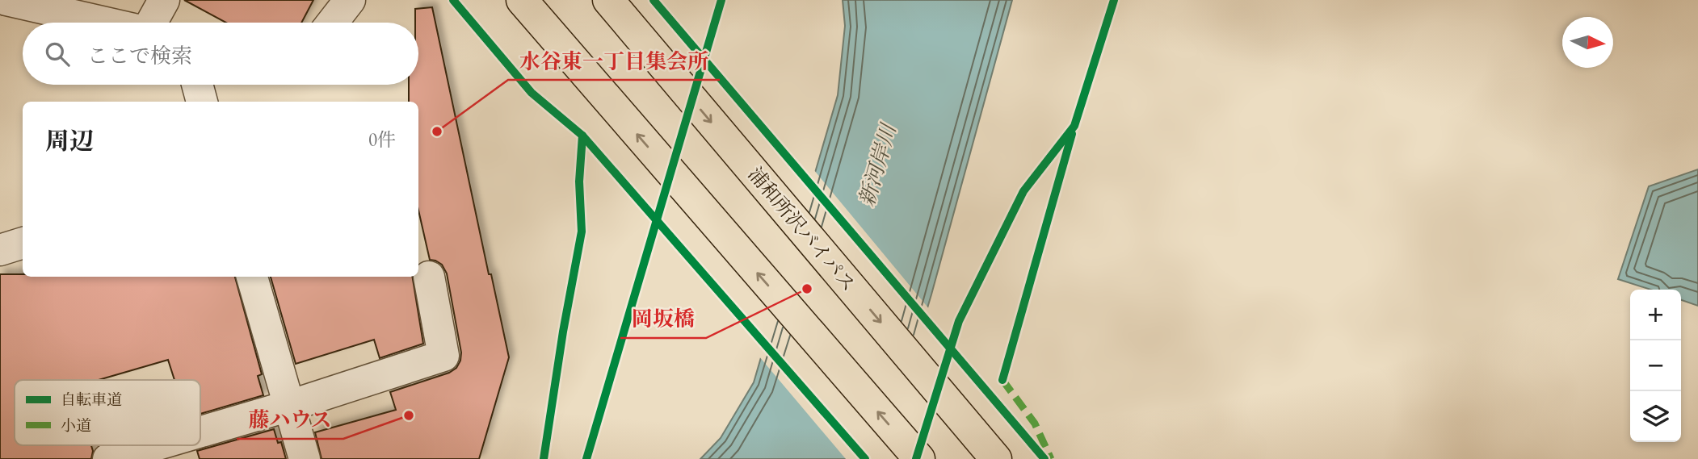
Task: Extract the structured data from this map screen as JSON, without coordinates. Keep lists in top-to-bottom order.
{
  "streets": {
    "highway": ["浦和所沢バイパス"]
  },
  "water": ["新河岸川"],
  "places": ["水谷東一丁目集会所", "岡坂橋", "藤ハウス"],
  "legend": ["自転車道", "小道"],
  "north": "right",
  "page": {
    "search": "ここで検索",
    "heading": ["周辺", "0件"],
    "map_buttons": ["+", "−"]
  }
}
